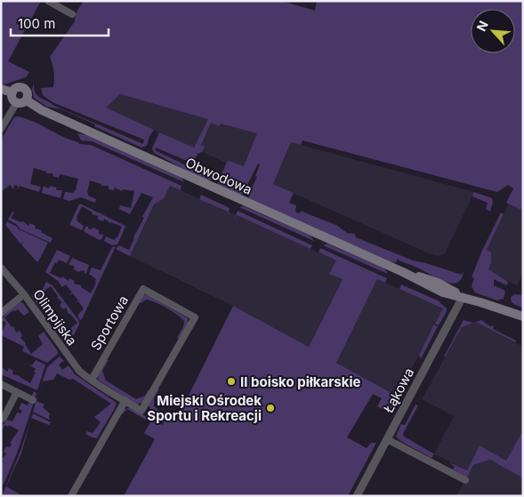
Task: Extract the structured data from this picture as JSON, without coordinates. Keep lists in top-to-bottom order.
{
  "streets": {
    "main road": ["Obwodowa"],
    "street": ["Olimpijska", "Sportowa", "Łąkowa"]
  },
  "crossings": [
    ["Obwodowa", "Łąkowa"],
    ["Olimpijska", "Sportowa"]
  ],
  "places": ["II boisko piłkarskie", "Miejski Ośrodek Sportu i Rekreacji"],
  "scale_bar": "100 m",
  "north": "top left"
}
